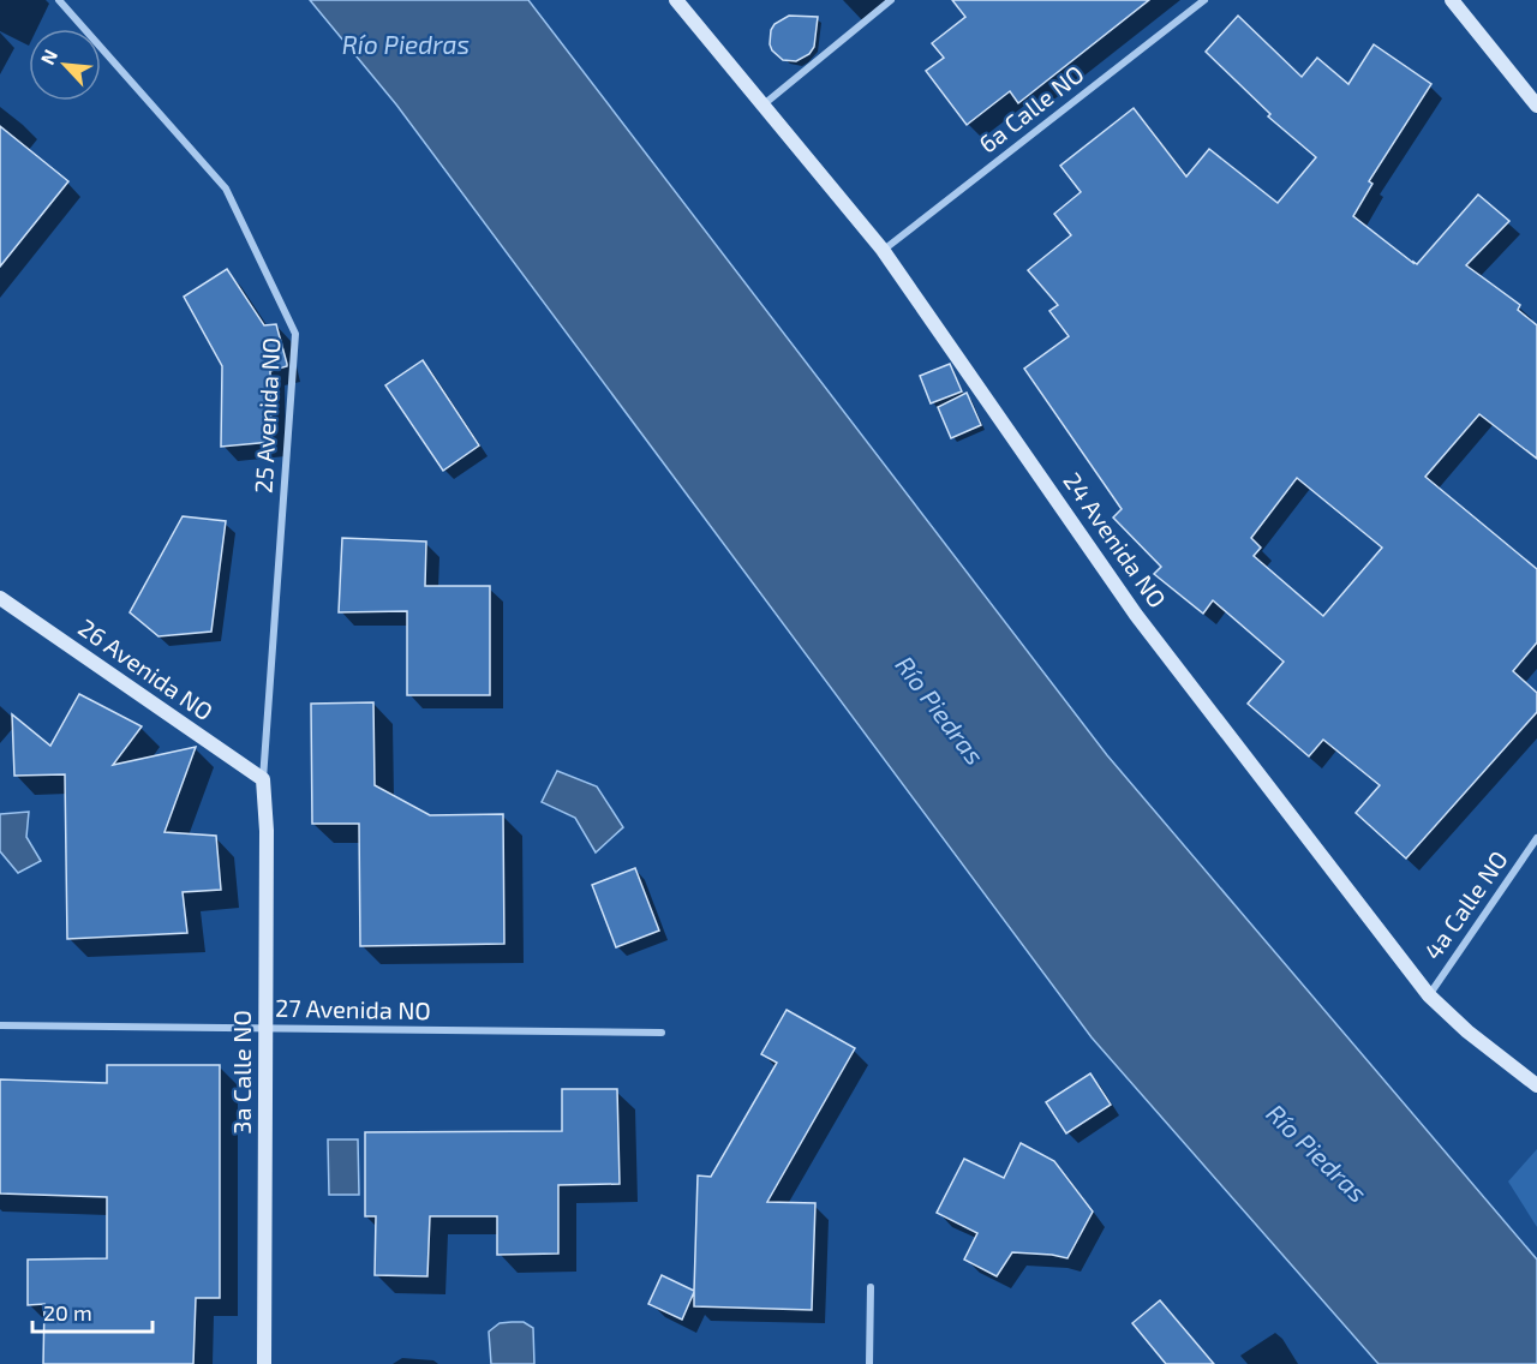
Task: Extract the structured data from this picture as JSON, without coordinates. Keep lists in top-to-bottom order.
{
  "streets": {
    "street": [
      "6a Calle NO",
      "25 Avenida NO",
      "24 Avenida NO",
      "26 Avenida NO",
      "4a Calle NO",
      "27 Avenida NO",
      "3a Calle NO"
    ]
  },
  "crossings": [
    ["6a Calle NO", "24 Avenida NO"],
    ["25 Avenida NO", "26 Avenida NO"],
    ["25 Avenida NO", "3a Calle NO"],
    ["24 Avenida NO", "4a Calle NO"],
    ["26 Avenida NO", "3a Calle NO"],
    ["27 Avenida NO", "3a Calle NO"]
  ],
  "water": ["Río Piedras"],
  "scale_bar": "20 m",
  "north": "top left"
}
